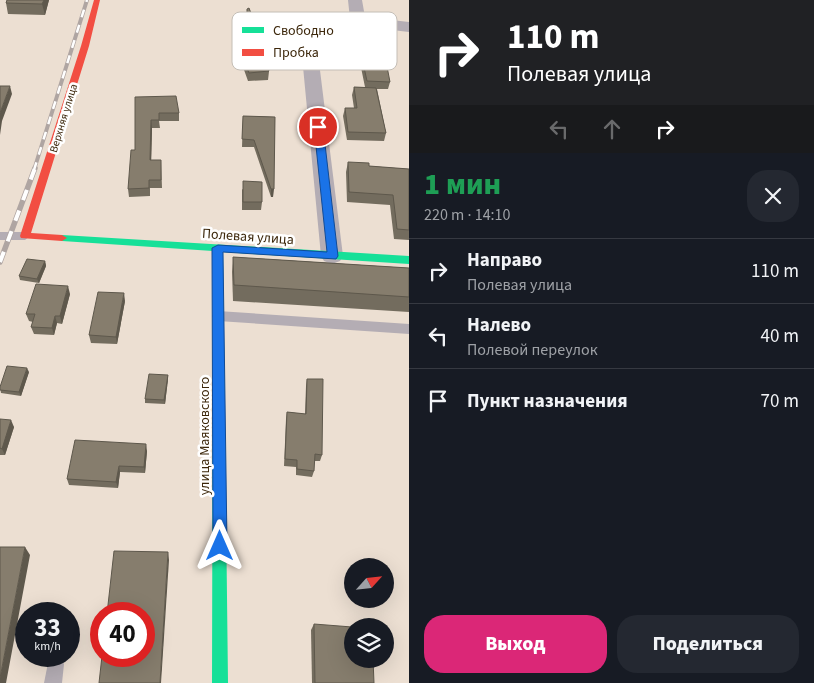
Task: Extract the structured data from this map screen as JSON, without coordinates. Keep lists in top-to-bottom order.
{
  "streets": {
    "street": ["Верхняя улица", "Полевая улица", "улица Маяковского"]
  },
  "crossings": [
    ["Верхняя улица", "Полевая улица"],
    ["Полевая улица", "улица Маяковского"]
  ],
  "legend": ["Свободно", "Пробка"],
  "north": "top right",
  "page": {
    "turn": ["110 m", "Полевая улица"],
    "heading": ["1 мин", "220 m · 14:10"],
    "list": [
      {
        "name": "Направо",
        "note": "Полевая улица",
        "value": "110 m"
      },
      {
        "name": "Налево",
        "note": "Полевой переулок",
        "value": "40 m"
      },
      {
        "name": "Пункт назначения",
        "value": "70 m"
      }
    ],
    "speed": "33 km/h",
    "limit": "40",
    "buttons": ["Выход", "Поделиться"]
  }
}
